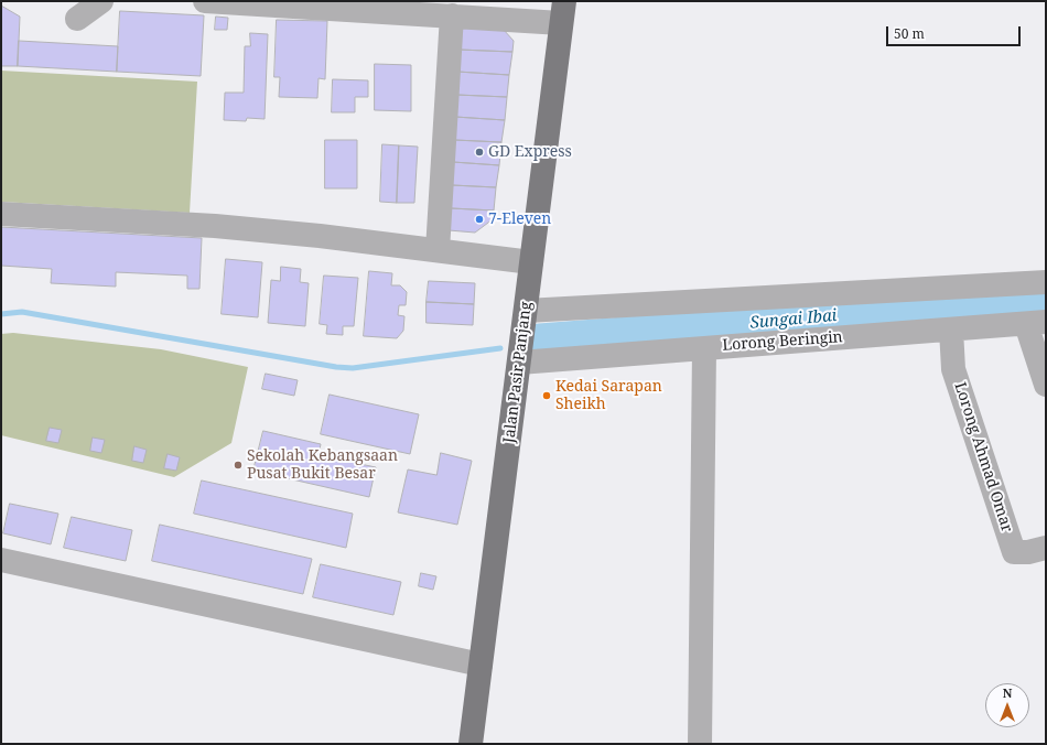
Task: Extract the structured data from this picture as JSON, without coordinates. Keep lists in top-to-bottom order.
{
  "streets": {
    "main road": ["Jalan Pasir Panjang"],
    "street": ["Lorong Beringin", "Lorong Ahmad Omar"]
  },
  "crossings": [
    ["Lorong Beringin", "Jalan Pasir Panjang"],
    ["Lorong Beringin", "Lorong Ahmad Omar"]
  ],
  "water": ["Sungai Ibai"],
  "places": [
    "GD Express",
    "7-Eleven",
    "Kedai Sarapan Sheikh",
    "Sekolah Kebangsaan Pusat Bukit Besar"
  ],
  "scale_bar": "50 m",
  "north": "top"
}
